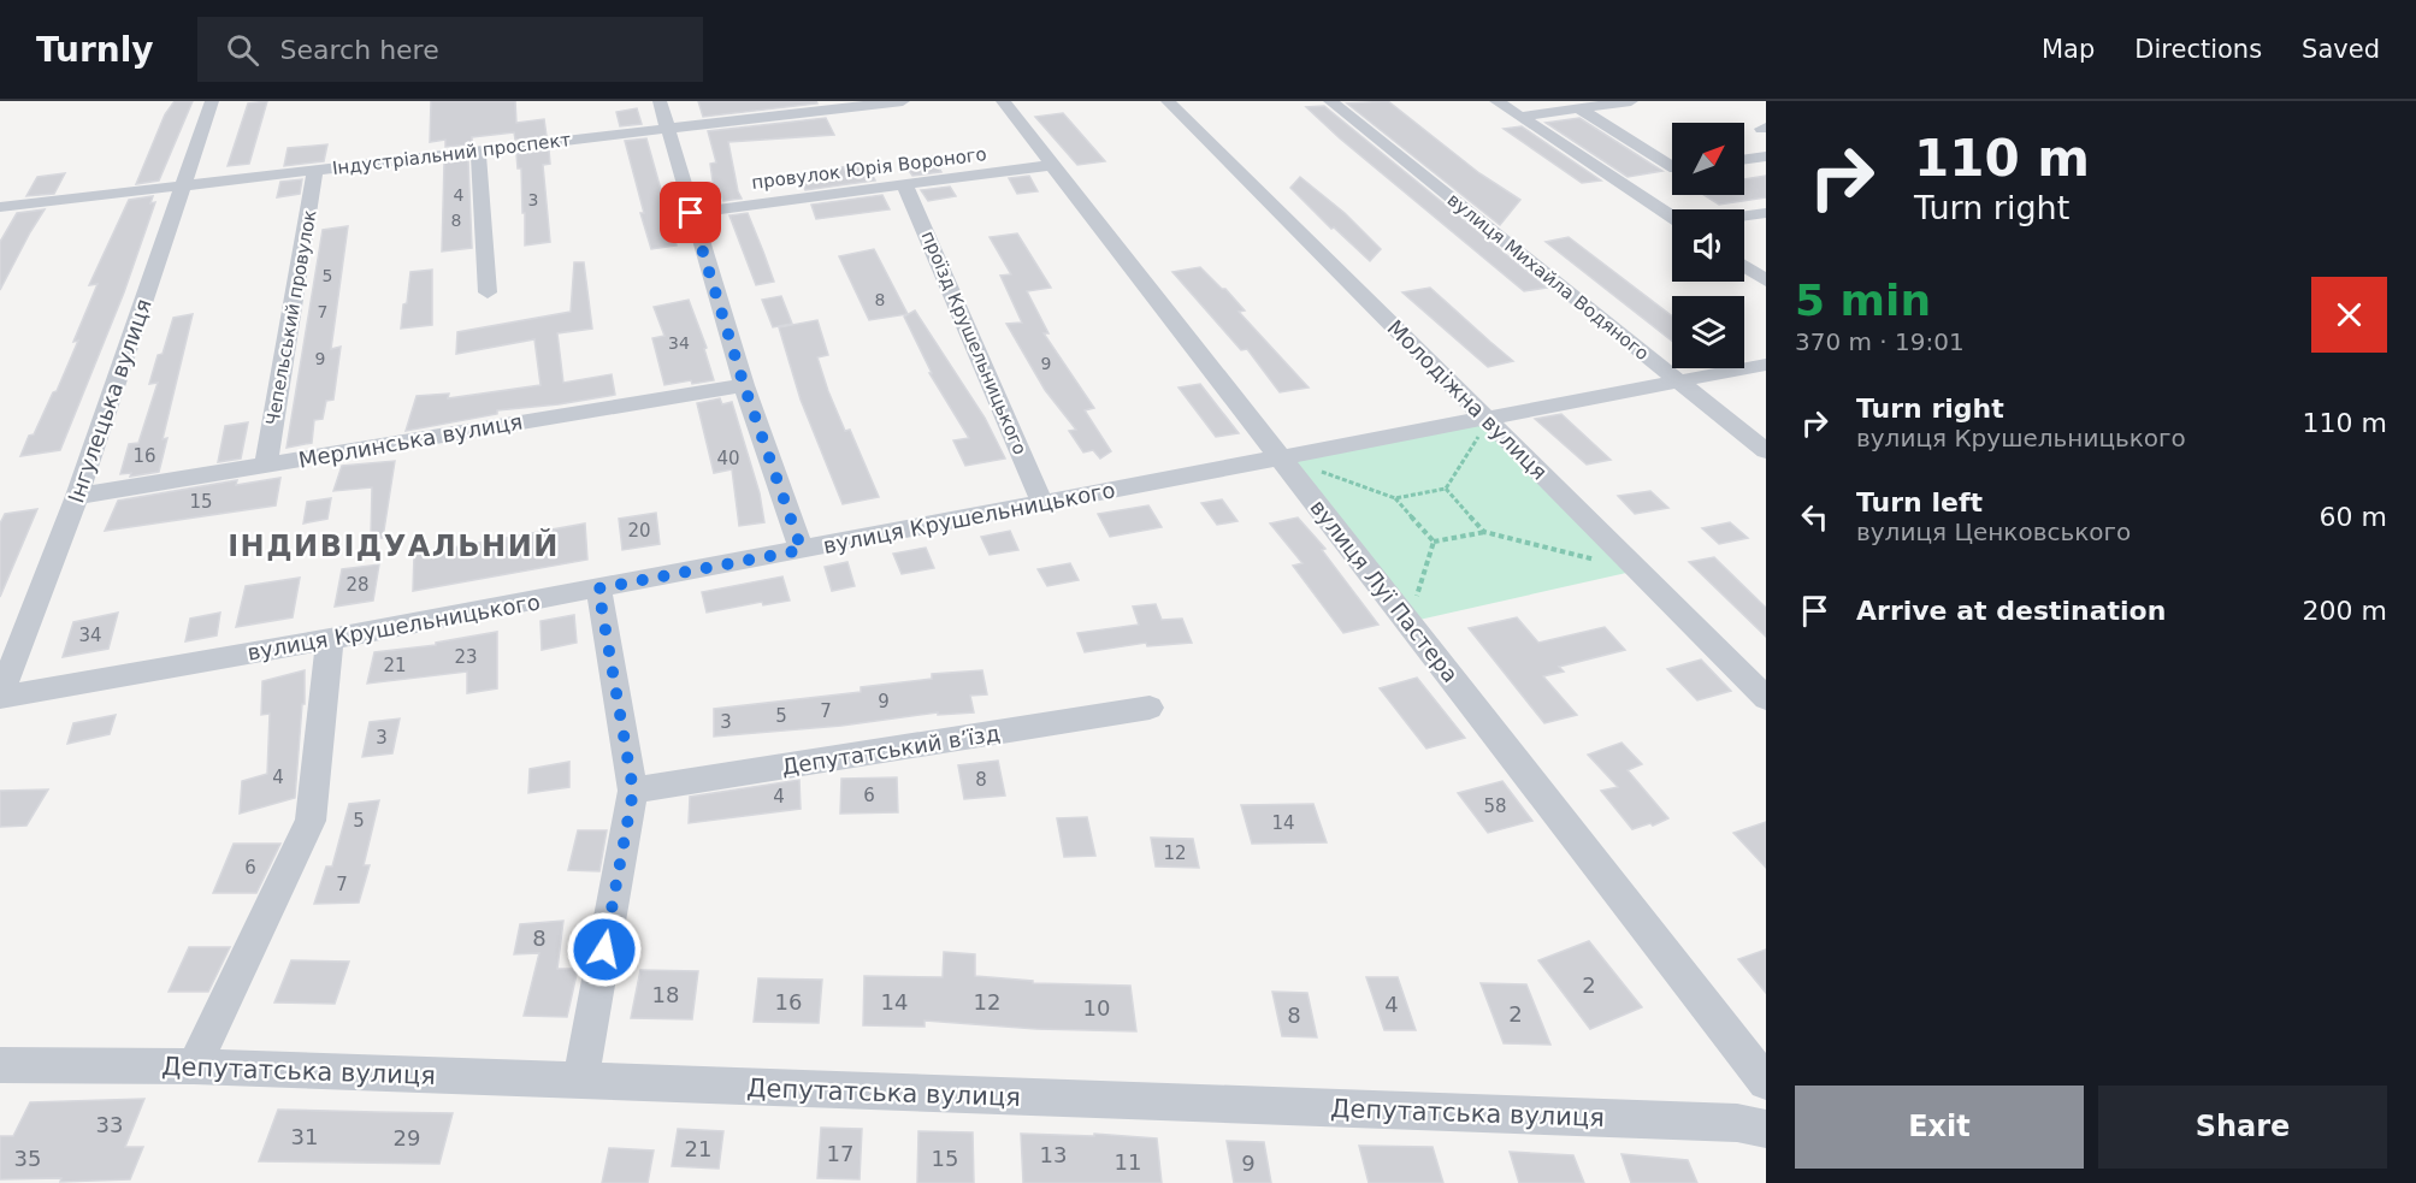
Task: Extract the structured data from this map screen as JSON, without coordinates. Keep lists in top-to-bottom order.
{
  "streets": {
    "street": [
      "Індустріальний проспект",
      "провулок Юрія Вороного",
      "вулиця Михайла Водяного",
      "Чепельський провулок",
      "проїзд Крушельницького",
      "Молодіжна вулиця",
      "Інгулецька вулиця",
      "Мерлинська вулиця",
      "вулиця Крушельницького",
      "вулиця Луї Пастера",
      "Депутатський в’їзд",
      "Депутатська вулиця"
    ]
  },
  "crossings": [
    ["Індустріальний проспект", "Чепельський провулок"],
    ["Індустріальний проспект", "Інгулецька вулиця"],
    ["провулок Юрія Вороного", "проїзд Крушельницького"],
    ["провулок Юрія Вороного", "вулиця Луї Пастера"],
    ["вулиця Михайла Водяного", "вулиця Крушельницького"],
    ["Чепельський провулок", "Мерлинська вулиця"],
    ["проїзд Крушельницького", "вулиця Крушельницького"],
    ["Молодіжна вулиця", "вулиця Крушельницького"],
    ["Інгулецька вулиця", "Мерлинська вулиця"],
    ["Інгулецька вулиця", "вулиця Крушельницького"],
    ["вулиця Крушельницького", "вулиця Луї Пастера"]
  ],
  "districts": ["ІНДИВІДУАЛЬНИЙ"],
  "house_numbers": [
    "4",
    "3",
    "8",
    "5",
    "8",
    "7",
    "34",
    "9",
    "9",
    "16",
    "40",
    "15",
    "20",
    "28",
    "34",
    "23",
    "21",
    "9",
    "7",
    "5",
    "3",
    "3",
    "4",
    "8",
    "6",
    "4",
    "58",
    "5",
    "14",
    "12",
    "6",
    "7",
    "8",
    "2",
    "18",
    "16",
    "14",
    "12",
    "4",
    "10",
    "2",
    "8",
    "33",
    "31",
    "29",
    "21",
    "17",
    "13",
    "35",
    "15",
    "11",
    "9"
  ],
  "north": "top right",
  "page": {
    "header": "Turnly",
    "search": "Search here",
    "nav": ["Map", "Directions", "Saved"],
    "turn": ["110 m", "Turn right"],
    "heading": ["5 min", "370 m · 19:01"],
    "list": [
      {
        "name": "Turn right",
        "note": "вулиця Крушельницького",
        "value": "110 m"
      },
      {
        "name": "Turn left",
        "note": "вулиця Ценковського",
        "value": "60 m"
      },
      {
        "name": "Arrive at destination",
        "value": "200 m"
      }
    ],
    "buttons": ["Exit", "Share"]
  }
}
